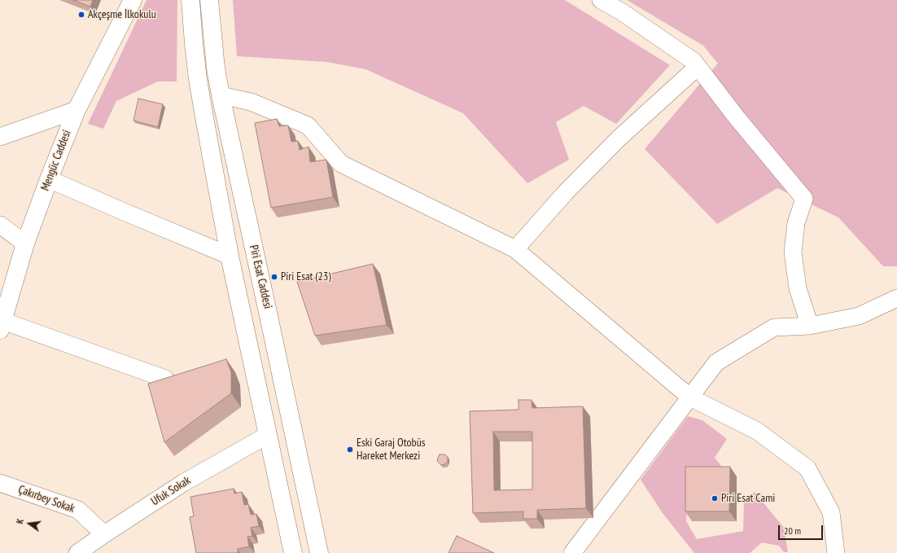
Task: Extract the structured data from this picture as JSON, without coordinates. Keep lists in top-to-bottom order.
{
  "streets": {
    "main road": ["Mengüc Caddesi", "Piri Esat Caddesi"],
    "street": ["Ufuk Sokak", "Çakırbey Sokak"]
  },
  "crossings": [
    ["Ufuk Sokak", "Çakırbey Sokak"]
  ],
  "places": [
    "Akçeşme İlkokulu",
    "Piri Esat (23)",
    "Eski Garaj Otobüs Hareket Merkezi",
    "Piri Esat Cami"
  ],
  "scale_bar": "20 m",
  "north": "left"
}
